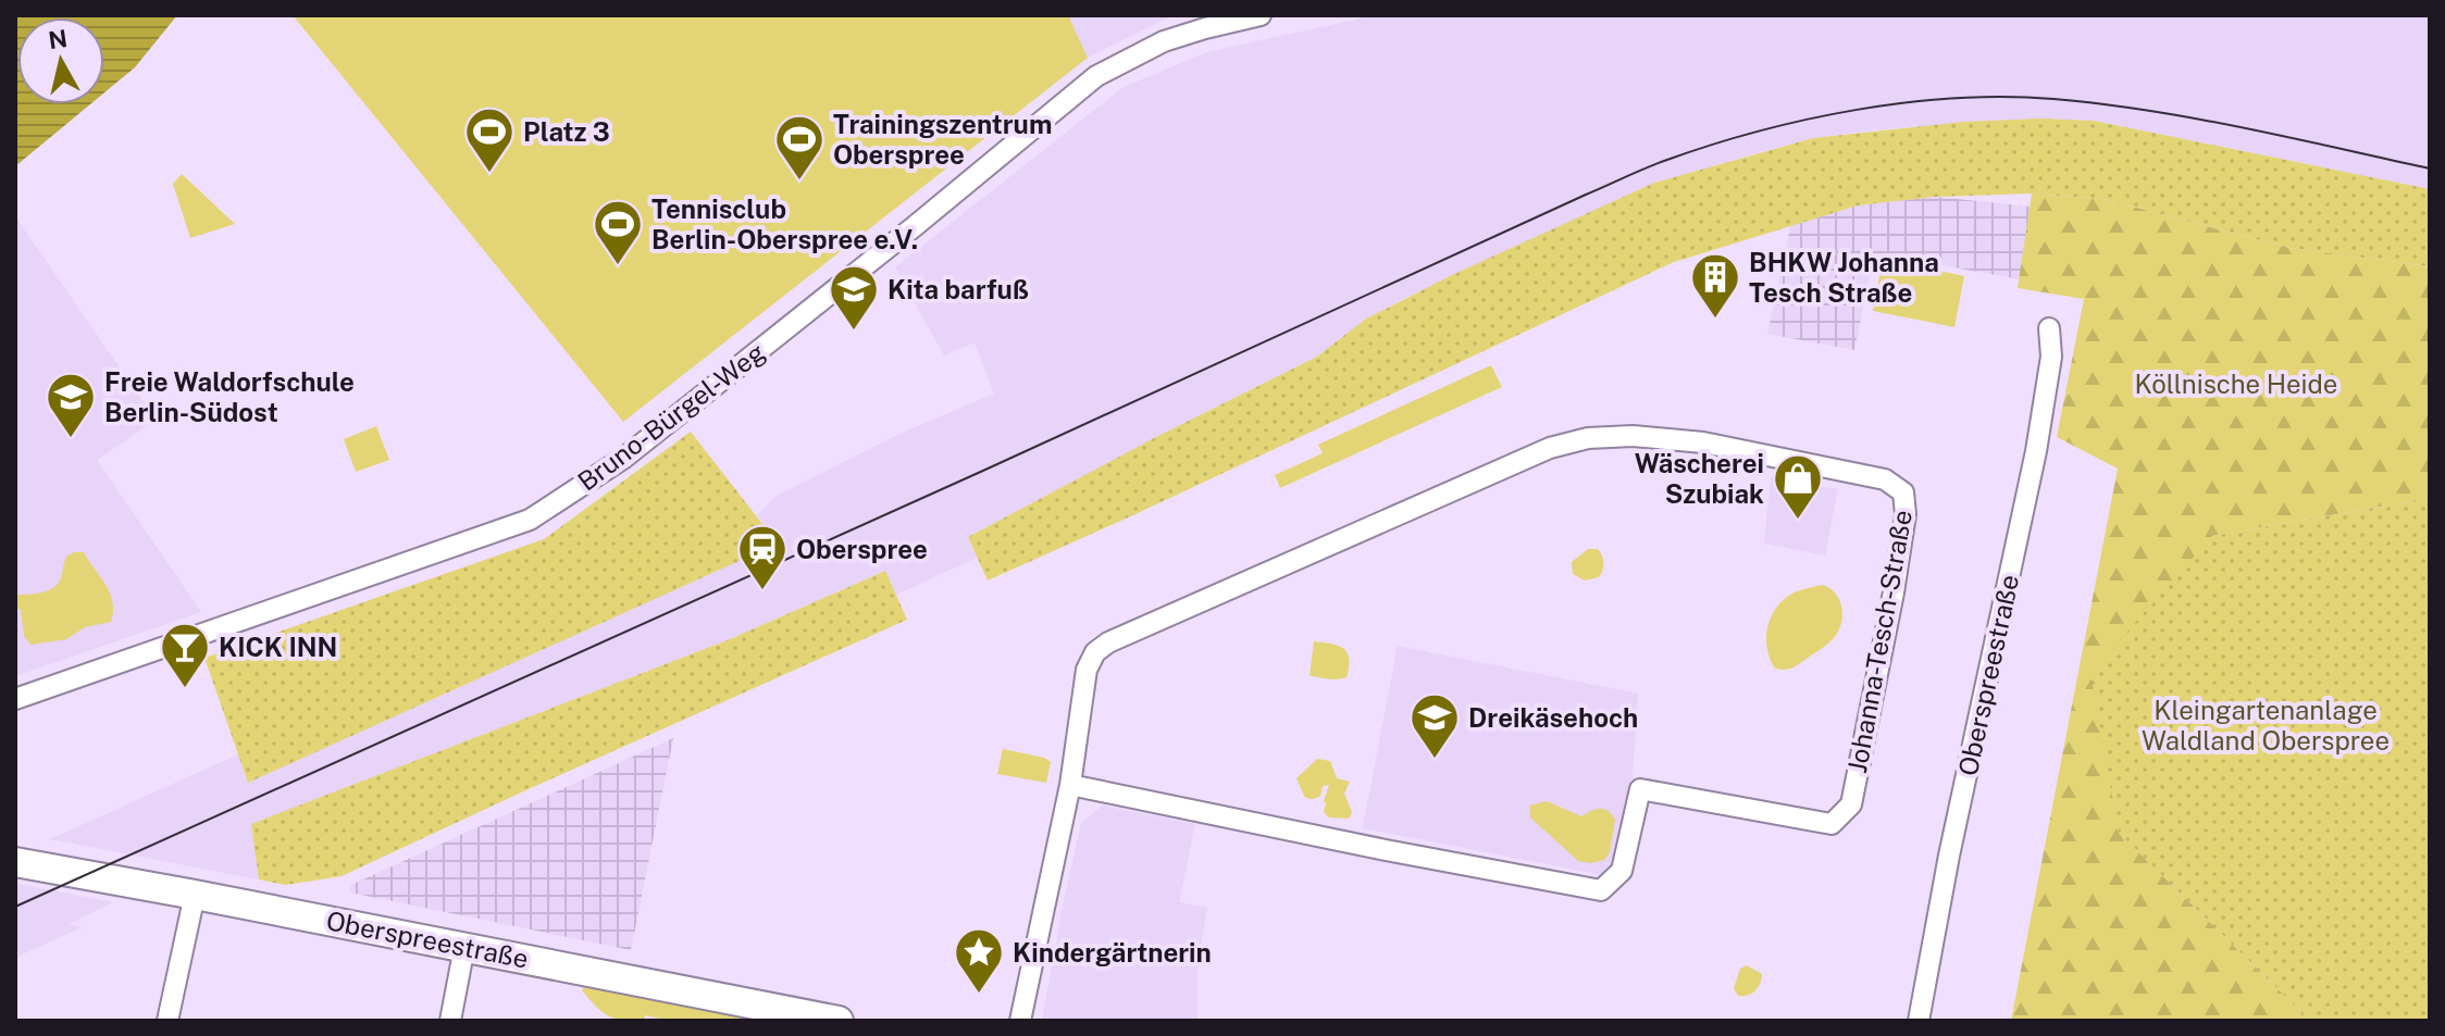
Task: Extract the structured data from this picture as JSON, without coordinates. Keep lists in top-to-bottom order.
{
  "streets": {
    "main road": ["Oberspreestraße"],
    "street": ["Bruno-Bürgel-Weg", "Johanna-Tesch-Straße"]
  },
  "parks": ["Köllnische Heide", "Kleingartenanlage Waldland Oberspree"],
  "places": {
    "sports": ["Platz 3", "Trainingszentrum Oberspree", "Tennisclub Berlin-Oberspree e.V."],
    "building": ["BHKW Johanna Tesch Straße"],
    "school or university": ["Kita barfuß", "Freie Waldorfschule Berlin-Südost", "Dreikäsehoch"],
    "shop": ["Wäscherei Szubiak"],
    "station": ["Oberspree"],
    "bar": ["KICK INN"],
    "place": ["Kindergärtnerin"]
  },
  "north": "top"
}
